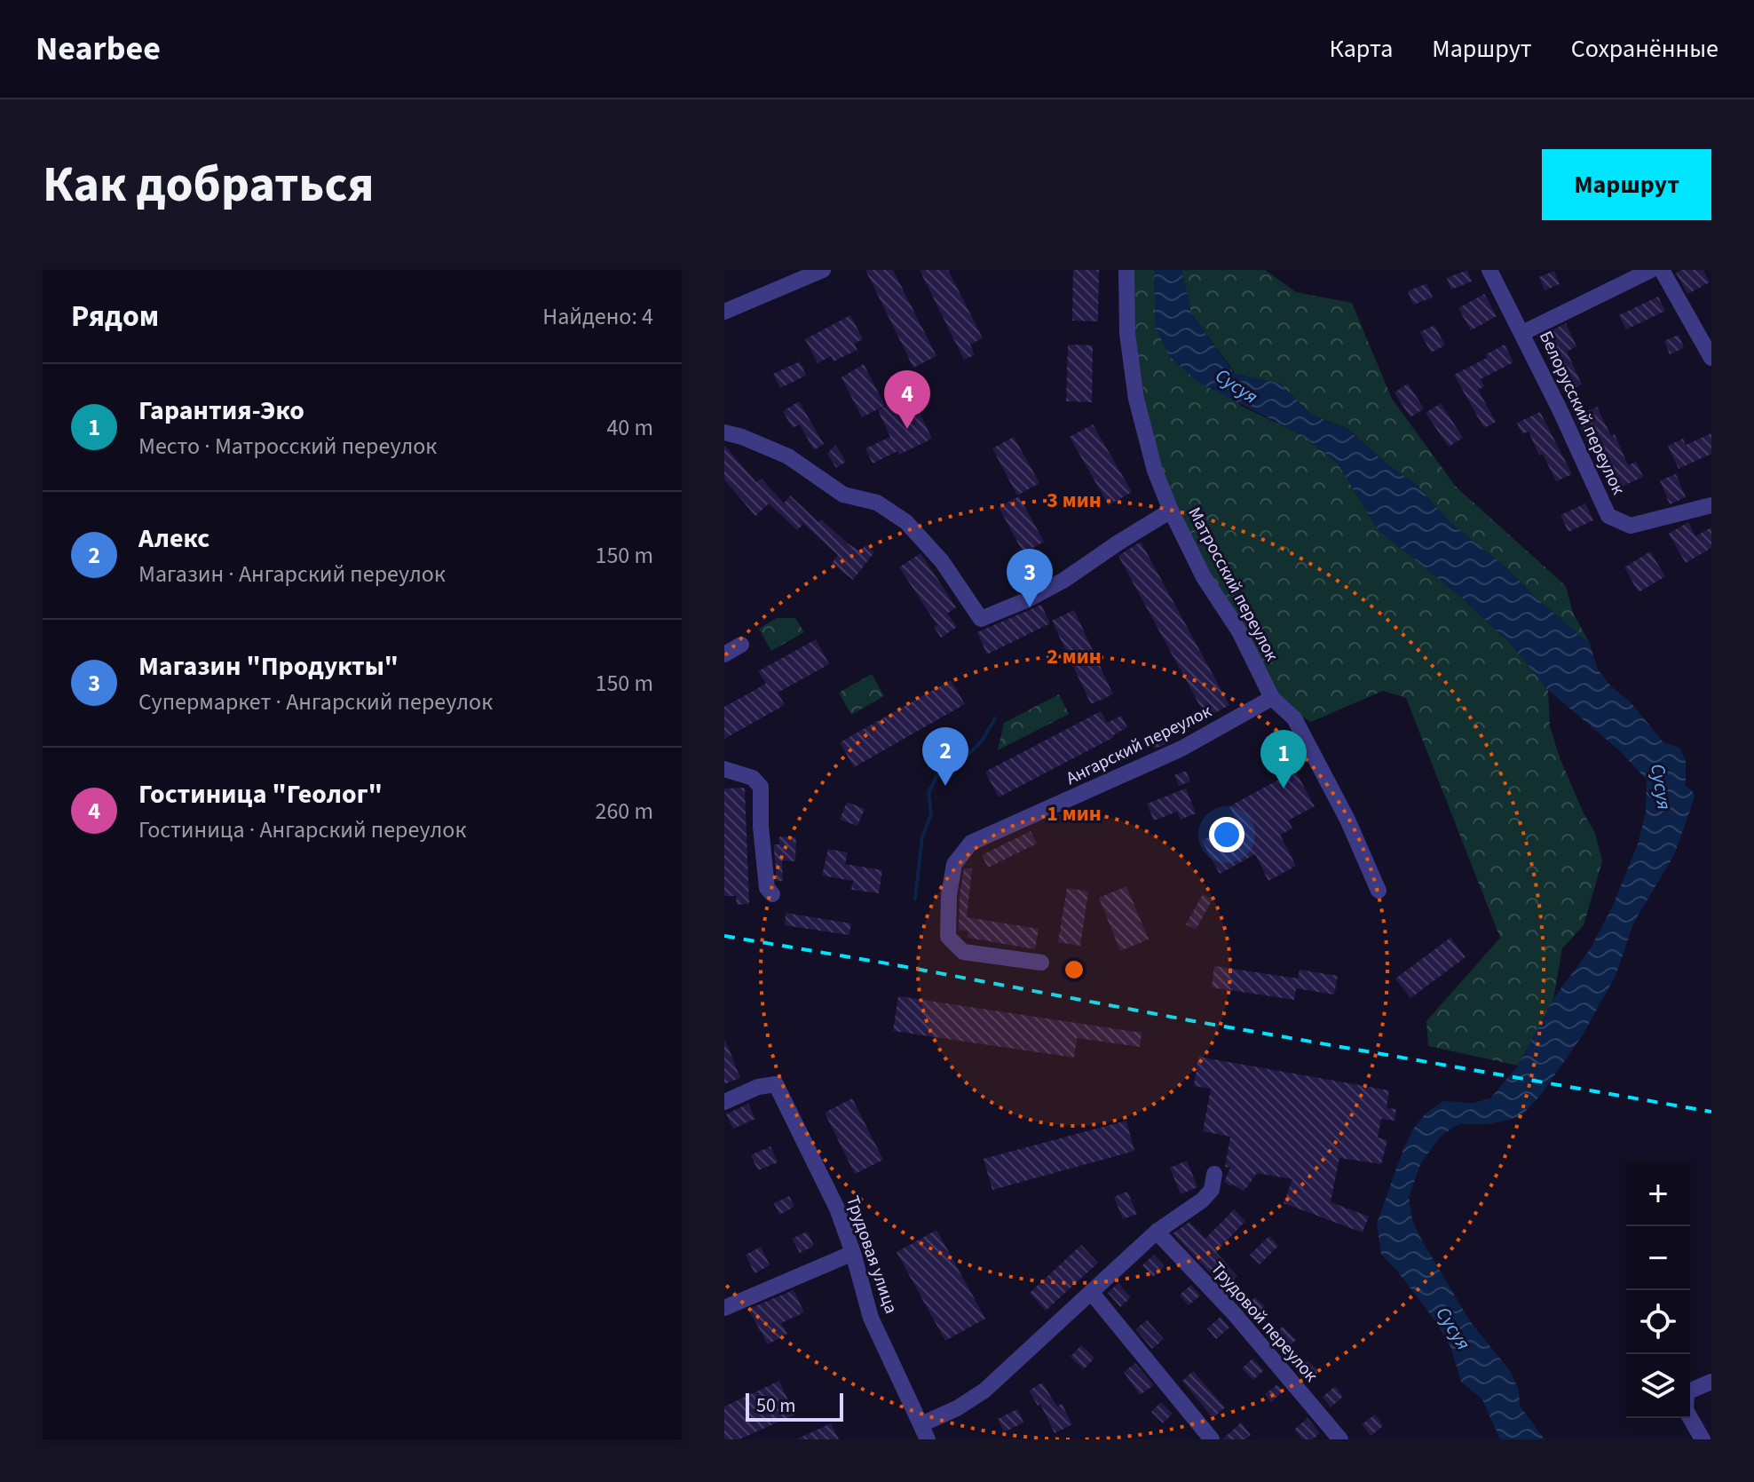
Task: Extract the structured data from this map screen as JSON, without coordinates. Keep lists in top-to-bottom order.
{
  "streets": {
    "street": [
      "Белорусский переулок",
      "Матросский переулок",
      "Ангарский переулок",
      "Трудовая улица",
      "Трудовой переулок"
    ]
  },
  "crossings": [
    ["Матросский переулок", "Ангарский переулок"]
  ],
  "water": ["Сусуя"],
  "scale_bar": "50 m",
  "page": {
    "header": "Nearbee",
    "nav": ["Карта", "Маршрут", "Сохранённые"],
    "buttons": "Маршрут",
    "title": "Как добраться",
    "heading": ["Рядом", "Найдено: 4"],
    "list": [
      {
        "mark": "1",
        "name": "Гарантия-Эко",
        "note": "Место · Матросский переулок",
        "value": "40 m"
      },
      {
        "mark": "2",
        "name": "Алекс",
        "note": "Магазин · Ангарский переулок",
        "value": "150 m"
      },
      {
        "mark": "3",
        "name": "Магазин \"Продукты\"",
        "note": "Супермаркет · Ангарский переулок",
        "value": "150 m"
      },
      {
        "mark": "4",
        "name": "Гостиница \"Геолог\"",
        "note": "Гостиница · Ангарский переулок",
        "value": "260 m"
      }
    ],
    "pins": [
      "4",
      "3",
      "2",
      "1"
    ],
    "map_buttons": ["+", "−"],
    "scale": "50 m"
  },
  "rings": ["3 мин", "2 мин", "1 мин"]
}
